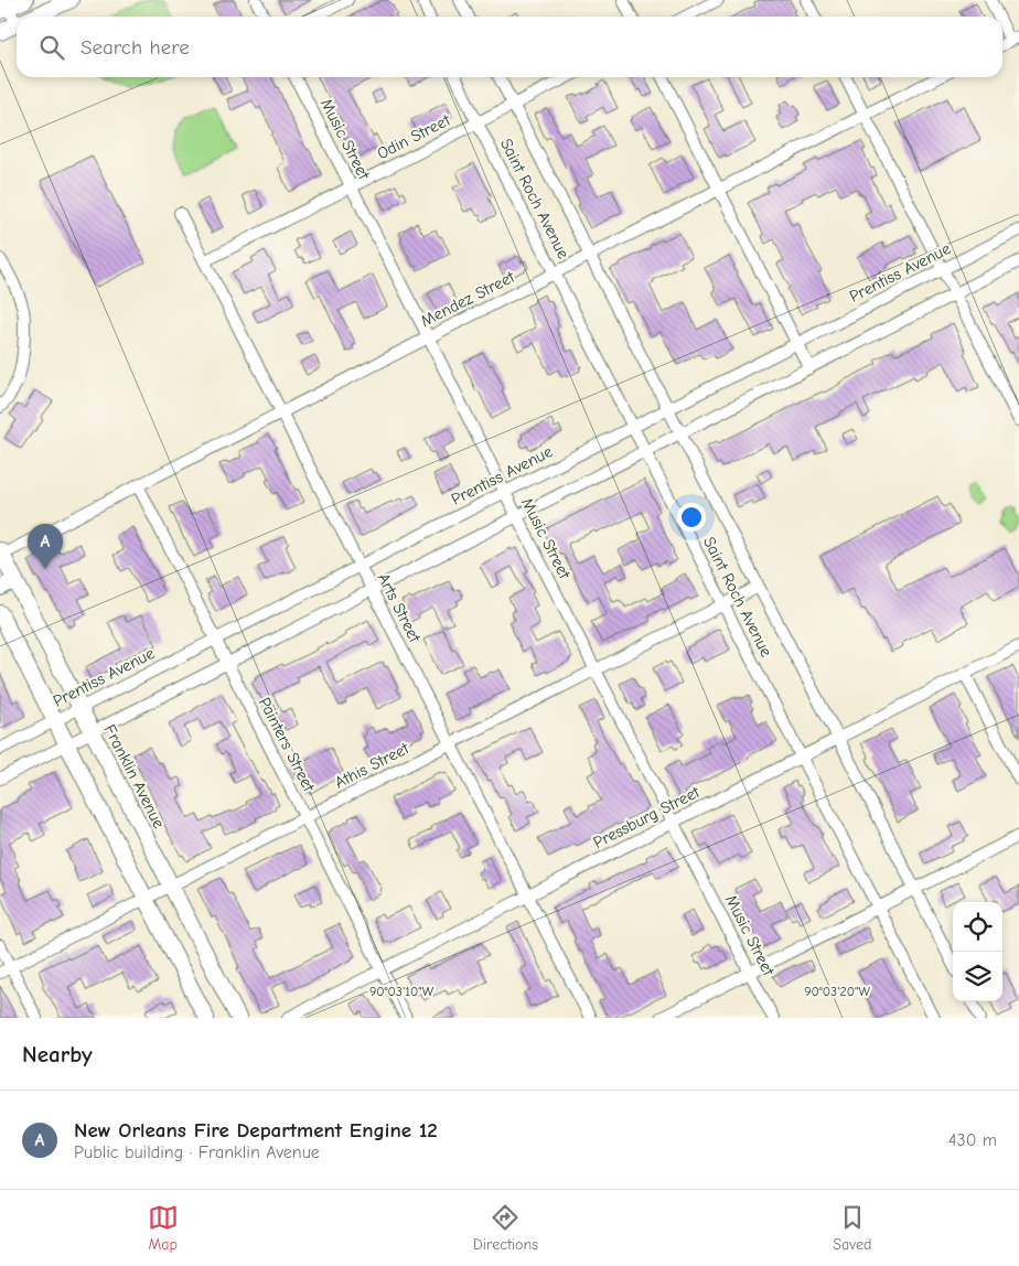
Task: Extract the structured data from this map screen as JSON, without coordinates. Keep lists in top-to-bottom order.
{
  "streets": {
    "street": [
      "Odin Street",
      "Music Street",
      "Saint Roch Avenue",
      "Prentiss Avenue",
      "Mendez Street",
      "Arts Street",
      "Painters Street",
      "Athis Street",
      "Franklin Avenue",
      "Pressburg Street"
    ]
  },
  "crossings": [
    ["Odin Street", "Music Street"],
    ["Odin Street", "Saint Roch Avenue"],
    ["Odin Street", "Arts Street"],
    ["Music Street", "Prentiss Avenue"],
    ["Music Street", "Mendez Street"],
    ["Music Street", "Athis Street"],
    ["Music Street", "Pressburg Street"],
    ["Saint Roch Avenue", "Prentiss Avenue"],
    ["Saint Roch Avenue", "Mendez Street"],
    ["Saint Roch Avenue", "Athis Street"],
    ["Saint Roch Avenue", "Pressburg Street"],
    ["Prentiss Avenue", "Arts Street"],
    ["Prentiss Avenue", "Painters Street"],
    ["Prentiss Avenue", "Franklin Avenue"],
    ["Mendez Street", "Arts Street"],
    ["Mendez Street", "Painters Street"],
    ["Mendez Street", "Franklin Avenue"],
    ["Arts Street", "Athis Street"],
    ["Arts Street", "Pressburg Street"],
    ["Painters Street", "Athis Street"],
    ["Painters Street", "Pressburg Street"],
    ["Athis Street", "Franklin Avenue"]
  ],
  "page": {
    "search": "Search here",
    "pins": "A",
    "heading": "Nearby",
    "list": [
      {
        "mark": "A",
        "name": "New Orleans Fire Department Engine 12",
        "note": "Public building · Franklin Avenue",
        "value": "430 m"
      }
    ],
    "nav": ["Map", "Directions", "Saved"]
  },
  "coordinates": ["90°03'10\"W", "90°03'20\"W"]
}
